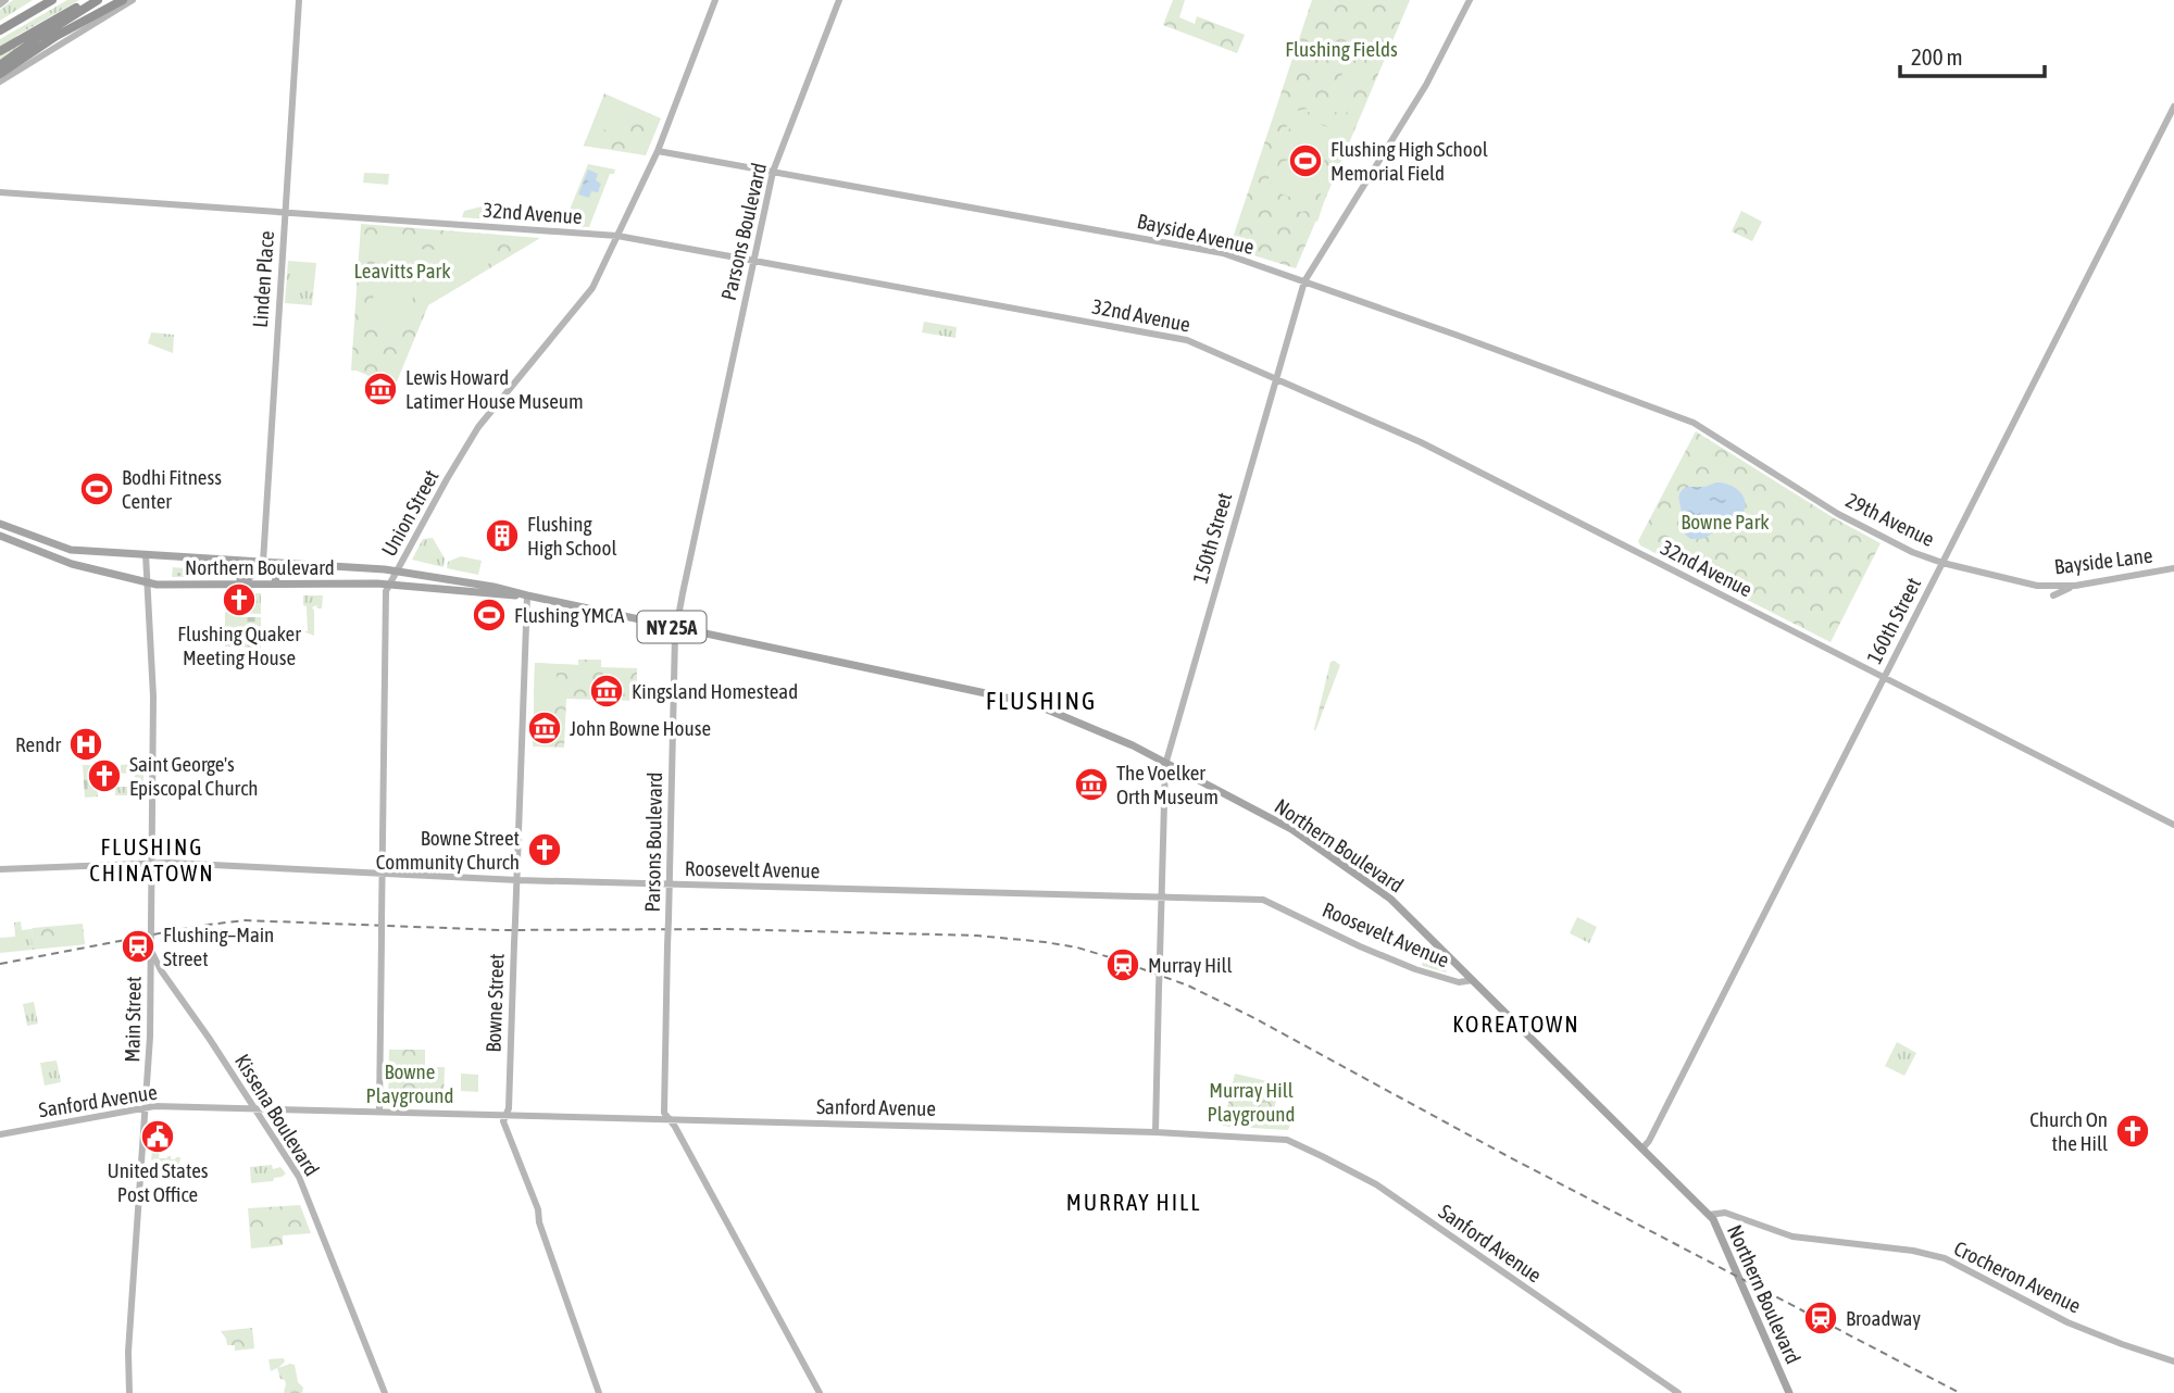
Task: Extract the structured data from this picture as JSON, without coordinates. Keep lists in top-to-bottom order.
{
  "streets": {
    "main road": ["Northern Boulevard", "NY 25A"],
    "street": [
      "32nd Avenue",
      "Parsons Boulevard",
      "Bayside Avenue",
      "Linden Place",
      "Union Street",
      "29th Avenue",
      "150th Street",
      "Bayside Lane",
      "160th Street",
      "Roosevelt Avenue",
      "Bowne Street",
      "Main Street",
      "Sanford Avenue",
      "Kissena Boulevard",
      "Crocheron Avenue"
    ]
  },
  "crossings": [
    ["32nd Avenue", "Parsons Boulevard"],
    ["32nd Avenue", "Linden Place"],
    ["32nd Avenue", "Union Street"],
    ["32nd Avenue", "150th Street"],
    ["32nd Avenue", "160th Street"],
    ["Parsons Boulevard", "Bayside Avenue"],
    ["Parsons Boulevard", "Northern Boulevard"],
    ["Parsons Boulevard", "Roosevelt Avenue"],
    ["Parsons Boulevard", "Sanford Avenue"],
    ["Bayside Avenue", "Union Street"],
    ["Bayside Avenue", "29th Avenue"],
    ["Bayside Avenue", "150th Street"],
    ["Linden Place", "Northern Boulevard"],
    ["Union Street", "Northern Boulevard"],
    ["Union Street", "Roosevelt Avenue"],
    ["Union Street", "Sanford Avenue"],
    ["29th Avenue", "Bayside Lane"],
    ["29th Avenue", "160th Street"],
    ["150th Street", "Northern Boulevard"],
    ["150th Street", "Roosevelt Avenue"],
    ["150th Street", "Sanford Avenue"],
    ["Northern Boulevard", "160th Street"],
    ["Northern Boulevard", "Roosevelt Avenue"],
    ["Northern Boulevard", "Bowne Street"],
    ["Northern Boulevard", "Main Street"],
    ["Northern Boulevard", "Crocheron Avenue"],
    ["Roosevelt Avenue", "Bowne Street"],
    ["Roosevelt Avenue", "Main Street"],
    ["Bowne Street", "Sanford Avenue"],
    ["Main Street", "Sanford Avenue"],
    ["Main Street", "Kissena Boulevard"],
    ["Sanford Avenue", "Kissena Boulevard"]
  ],
  "districts": [
    "FLUSHING",
    "FLUSHING CHINATOWN",
    "KOREATOWN",
    "MURRAY HILL"
  ],
  "parks": [
    "Flushing Fields",
    "Leavitts Park",
    "Bowne Park",
    "Bowne Playground",
    "Murray Hill Playground"
  ],
  "places": {
    "sports": ["Flushing High School Memorial Field", "Bodhi Fitness Center", "Flushing YMCA"],
    "museum": [
      "Lewis Howard Latimer House Museum",
      "Kingsland Homestead",
      "John Bowne House",
      "The Voelker Orth Museum"
    ],
    "building": ["Flushing High School"],
    "church": [
      "Flushing Quaker Meeting House",
      "Saint George's Episcopal Church",
      "Bowne Street Community Church",
      "Church On the Hill"
    ],
    "hospital": ["Rendr"],
    "station": ["Flushing–Main Street", "Murray Hill", "Broadway"],
    "public building": ["United States Post Office"]
  },
  "scale_bar": "200 m"
}
